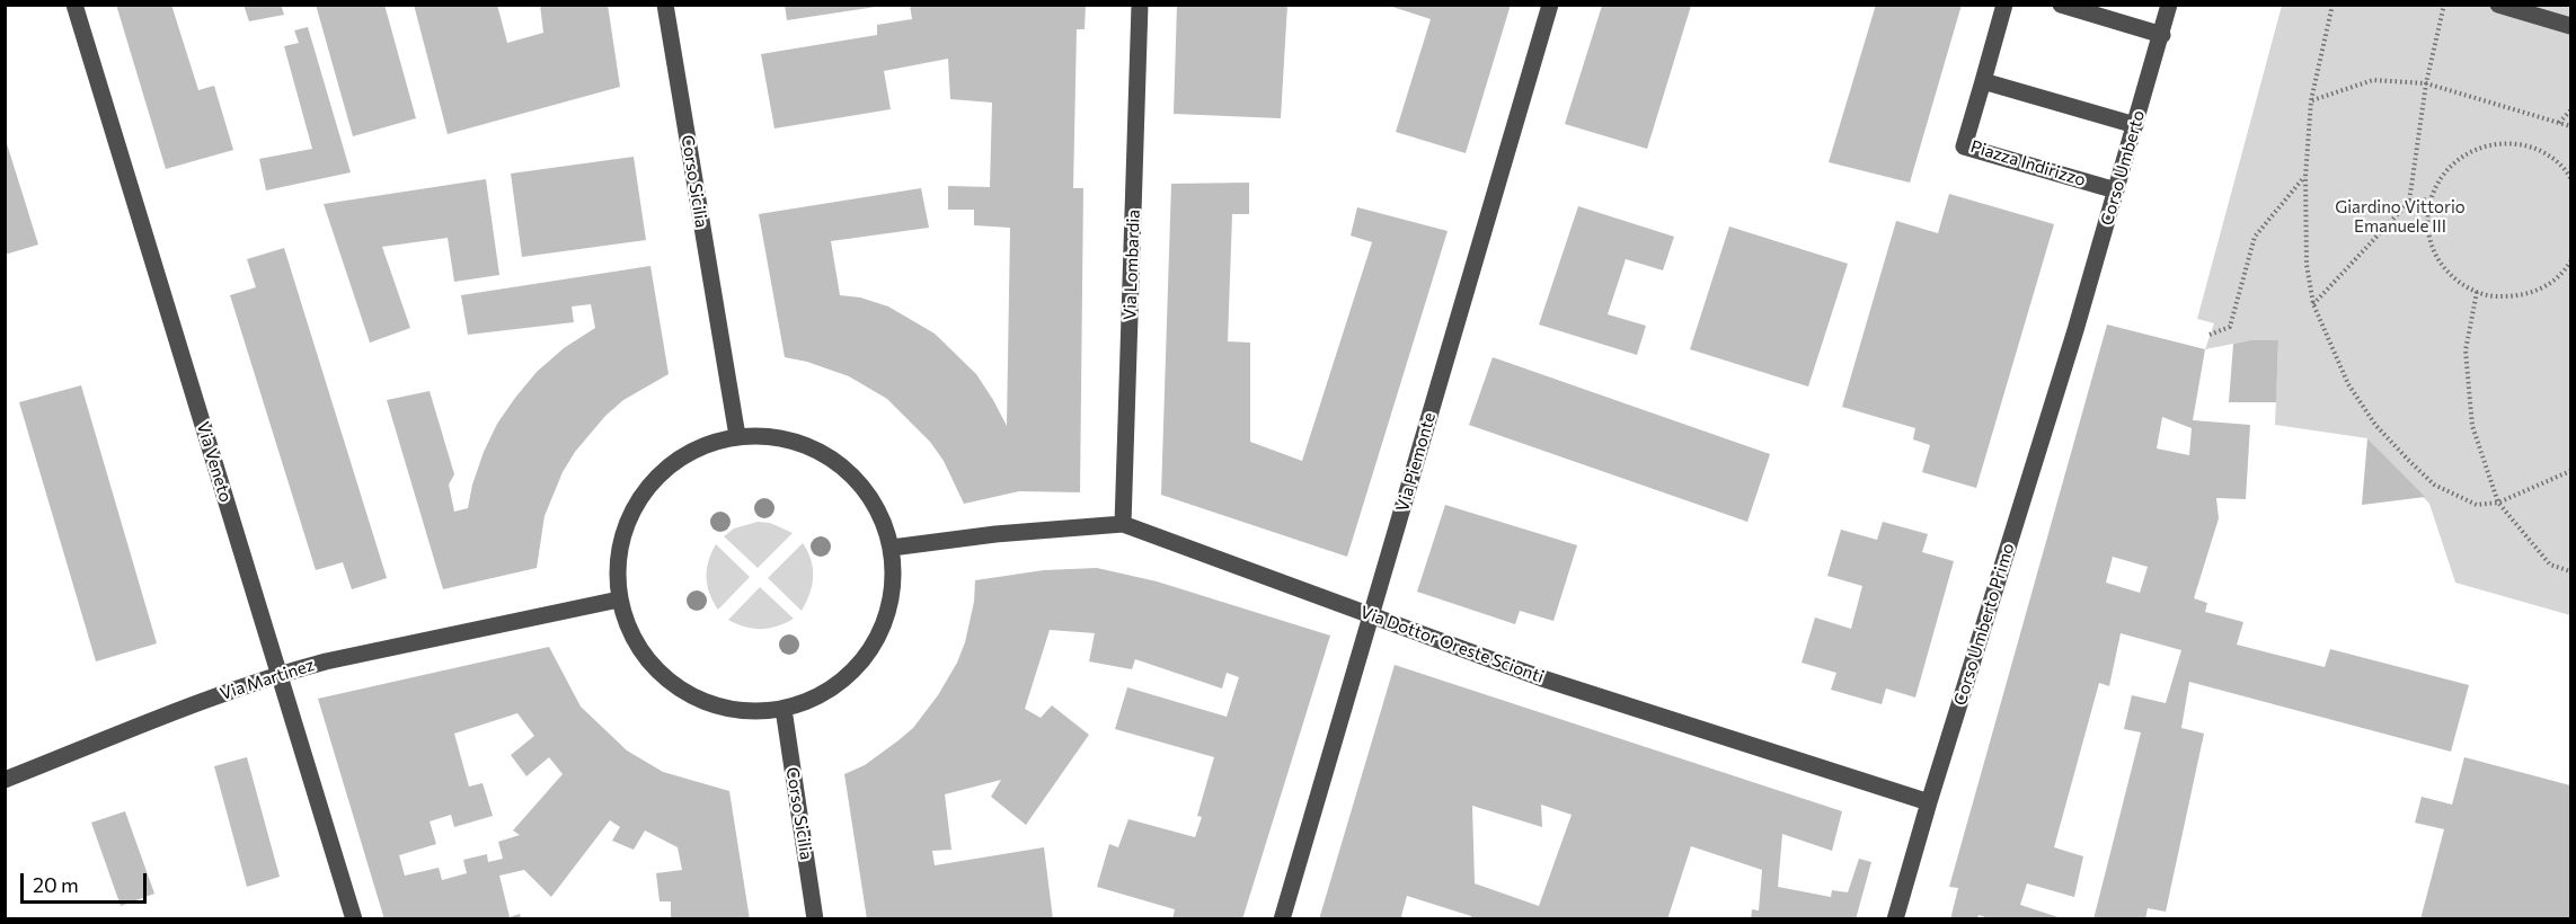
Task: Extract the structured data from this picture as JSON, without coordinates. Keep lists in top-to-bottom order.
{
  "streets": {
    "street": [
      "Piazza Indirizzo",
      "Corso Umberto",
      "Corso Sicilia",
      "Via Lombardia",
      "Via Veneto",
      "Via Piemonte",
      "Corso Umberto Primo",
      "Via Dottor Oreste Scionti",
      "Via Martinez"
    ]
  },
  "crossings": [
    ["Piazza Indirizzo", "Corso Umberto"],
    ["Corso Umberto", "Corso Umberto Primo"],
    ["Via Lombardia", "Via Dottor Oreste Scionti"],
    ["Via Veneto", "Via Martinez"],
    ["Via Piemonte", "Via Dottor Oreste Scionti"],
    ["Corso Umberto Primo", "Via Dottor Oreste Scionti"]
  ],
  "parks": ["Giardino Vittorio Emanuele III"],
  "scale_bar": "20 m"
}
